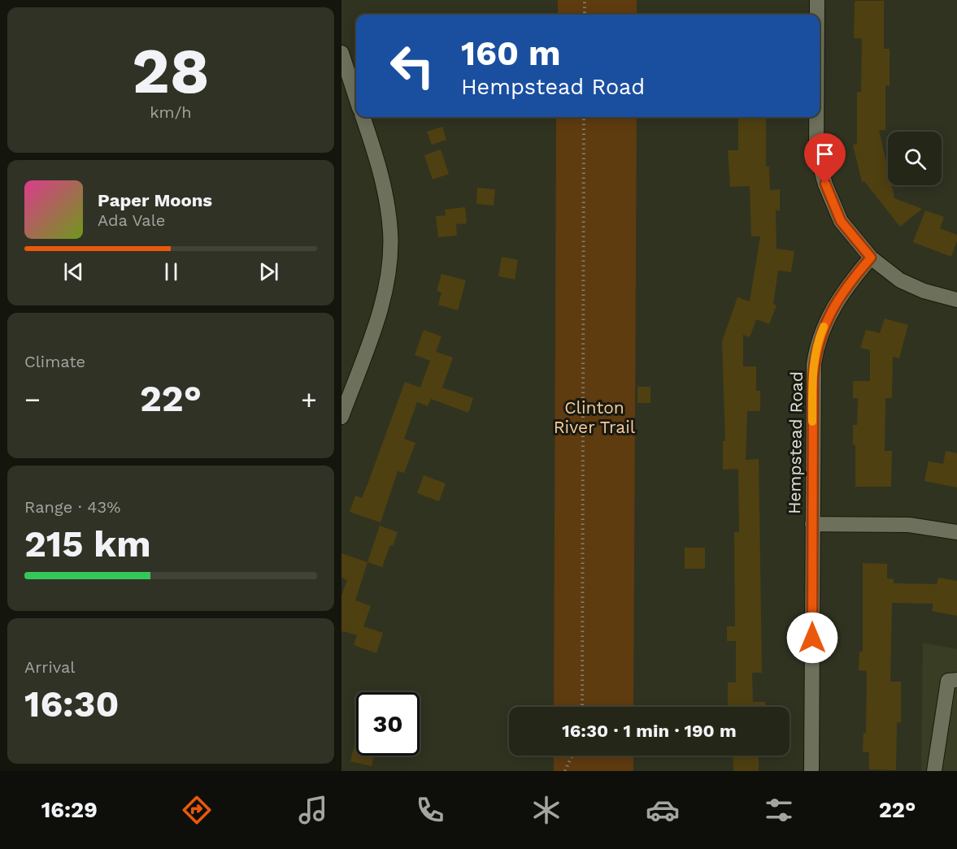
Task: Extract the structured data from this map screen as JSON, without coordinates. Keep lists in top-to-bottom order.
{
  "streets": {
    "street": ["Hempstead Road"]
  },
  "parks": ["Clinton River Trail"],
  "page": {
    "tile": [
      ["28", "km/h"],
      "Climate",
      ["Range · 43%", "215 km"],
      ["Arrival", "16:30"]
    ],
    "turn": ["160 m", "Hempstead Road"],
    "song": ["Paper Moons", "Ada Vale"],
    "heat": ["−", "22°", "+"],
    "limit": "30",
    "trip": "16:30 · 1 min · 190 m",
    "tabs": ["16:29", "22°"]
  }
}
